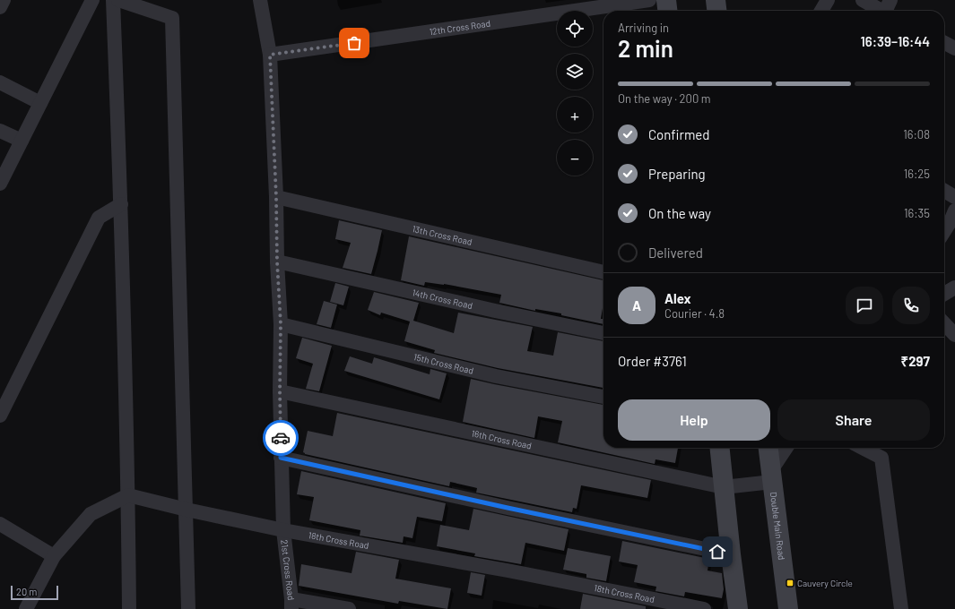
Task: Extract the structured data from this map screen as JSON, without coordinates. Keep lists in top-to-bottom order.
{
  "streets": {
    "street": [
      "12th Cross Road",
      "13th Cross Road",
      "14th Cross Road",
      "15th Cross Road",
      "16th Cross Road",
      "Double Main Road",
      "18th Cross Road",
      "21st Cross Road"
    ]
  },
  "crossings": [
    ["12th Cross Road", "21st Cross Road"],
    ["13th Cross Road", "21st Cross Road"],
    ["14th Cross Road", "21st Cross Road"],
    ["15th Cross Road", "21st Cross Road"],
    ["16th Cross Road", "Double Main Road"],
    ["16th Cross Road", "21st Cross Road"],
    ["18th Cross Road", "21st Cross Road"]
  ],
  "places": {
    "transit": ["Cauvery Circle"]
  },
  "scale_bar": "20 m",
  "page": {
    "map_buttons": ["+", "−"],
    "heading": ["2 min", "Arriving in", "16:39–16:44"],
    "panel": [
      "Alex",
      "Courier · 4.8",
      "Order #3761",
      "₹297"
    ],
    "bar": "On the way · 200 m",
    "list": [
      ["Confirmed", "16:08"],
      ["Preparing", "16:25"],
      ["On the way", "16:35"],
      "Delivered"
    ],
    "round": "A",
    "buttons": ["Help", "Share"],
    "scale": "20 m"
  }
}
